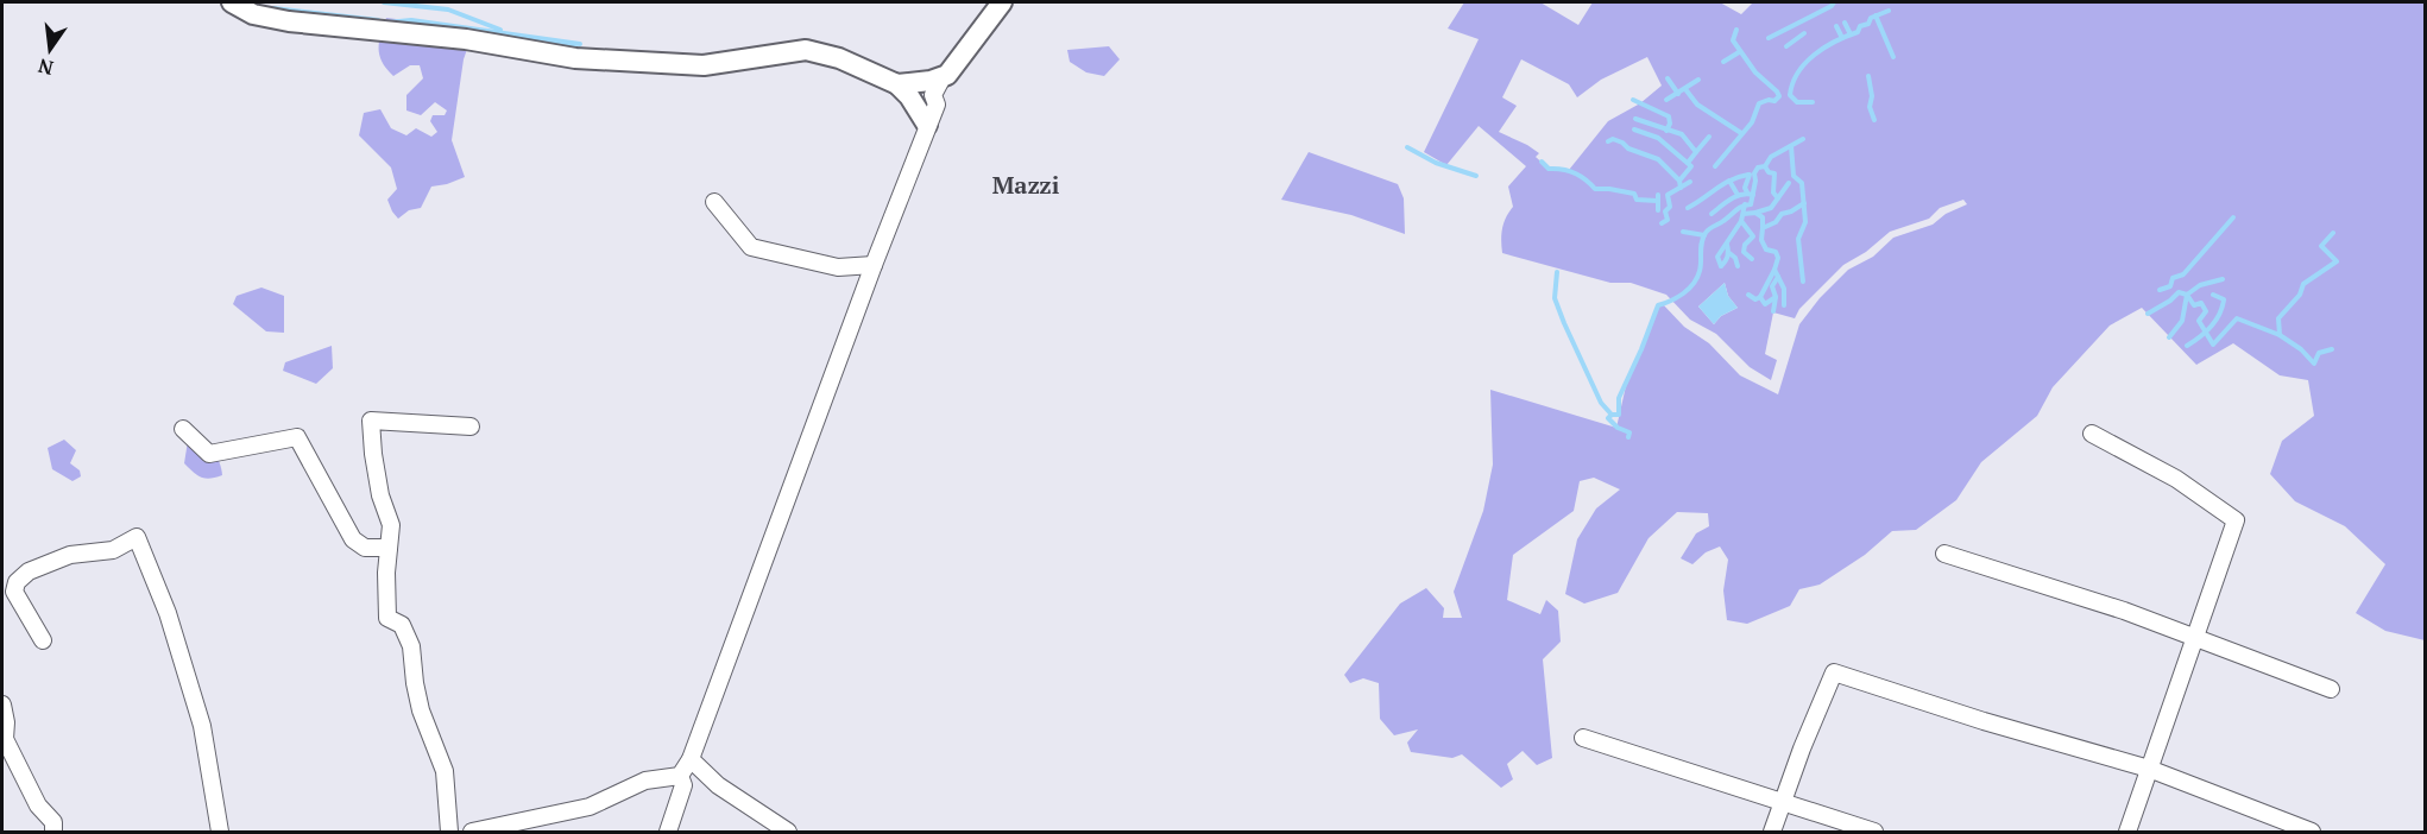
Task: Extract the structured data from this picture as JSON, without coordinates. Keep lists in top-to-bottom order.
{
  "districts": ["Mazzi"],
  "north": "bottom"
}
